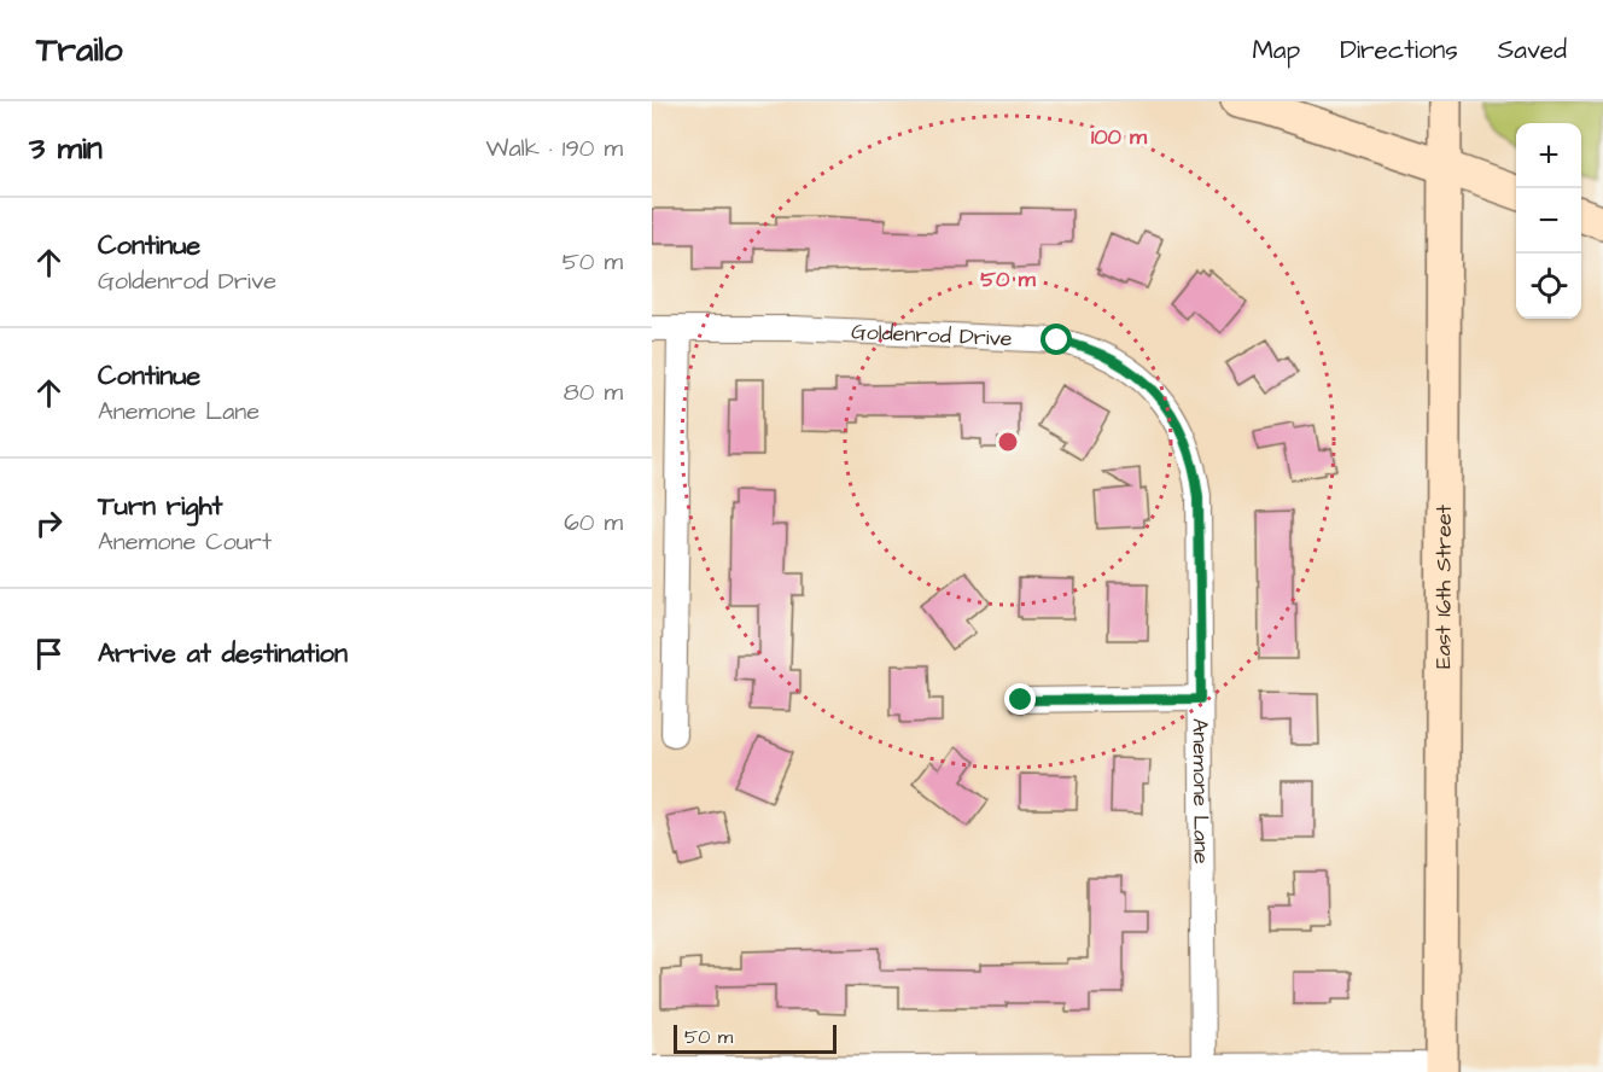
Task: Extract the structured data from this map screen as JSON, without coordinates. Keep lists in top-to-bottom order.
{
  "streets": {
    "street": ["Goldenrod Drive", "East 16th Street", "Anemone Lane"]
  },
  "crossings": [
    ["Goldenrod Drive", "Anemone Lane"]
  ],
  "scale_bar": "50 m",
  "page": {
    "header": "Trailo",
    "nav": ["Map", "Directions", "Saved"],
    "heading": ["3 min", "Walk · 190 m"],
    "map_buttons": ["+", "−"],
    "list": [
      ["Continue", "Goldenrod Drive", "50 m"],
      ["Continue", "Anemone Lane", "80 m"],
      ["Turn right", "Anemone Court", "60 m"],
      "Arrive at destination"
    ],
    "scale": "50 m"
  },
  "rings": ["100 m", "50 m"]
}
